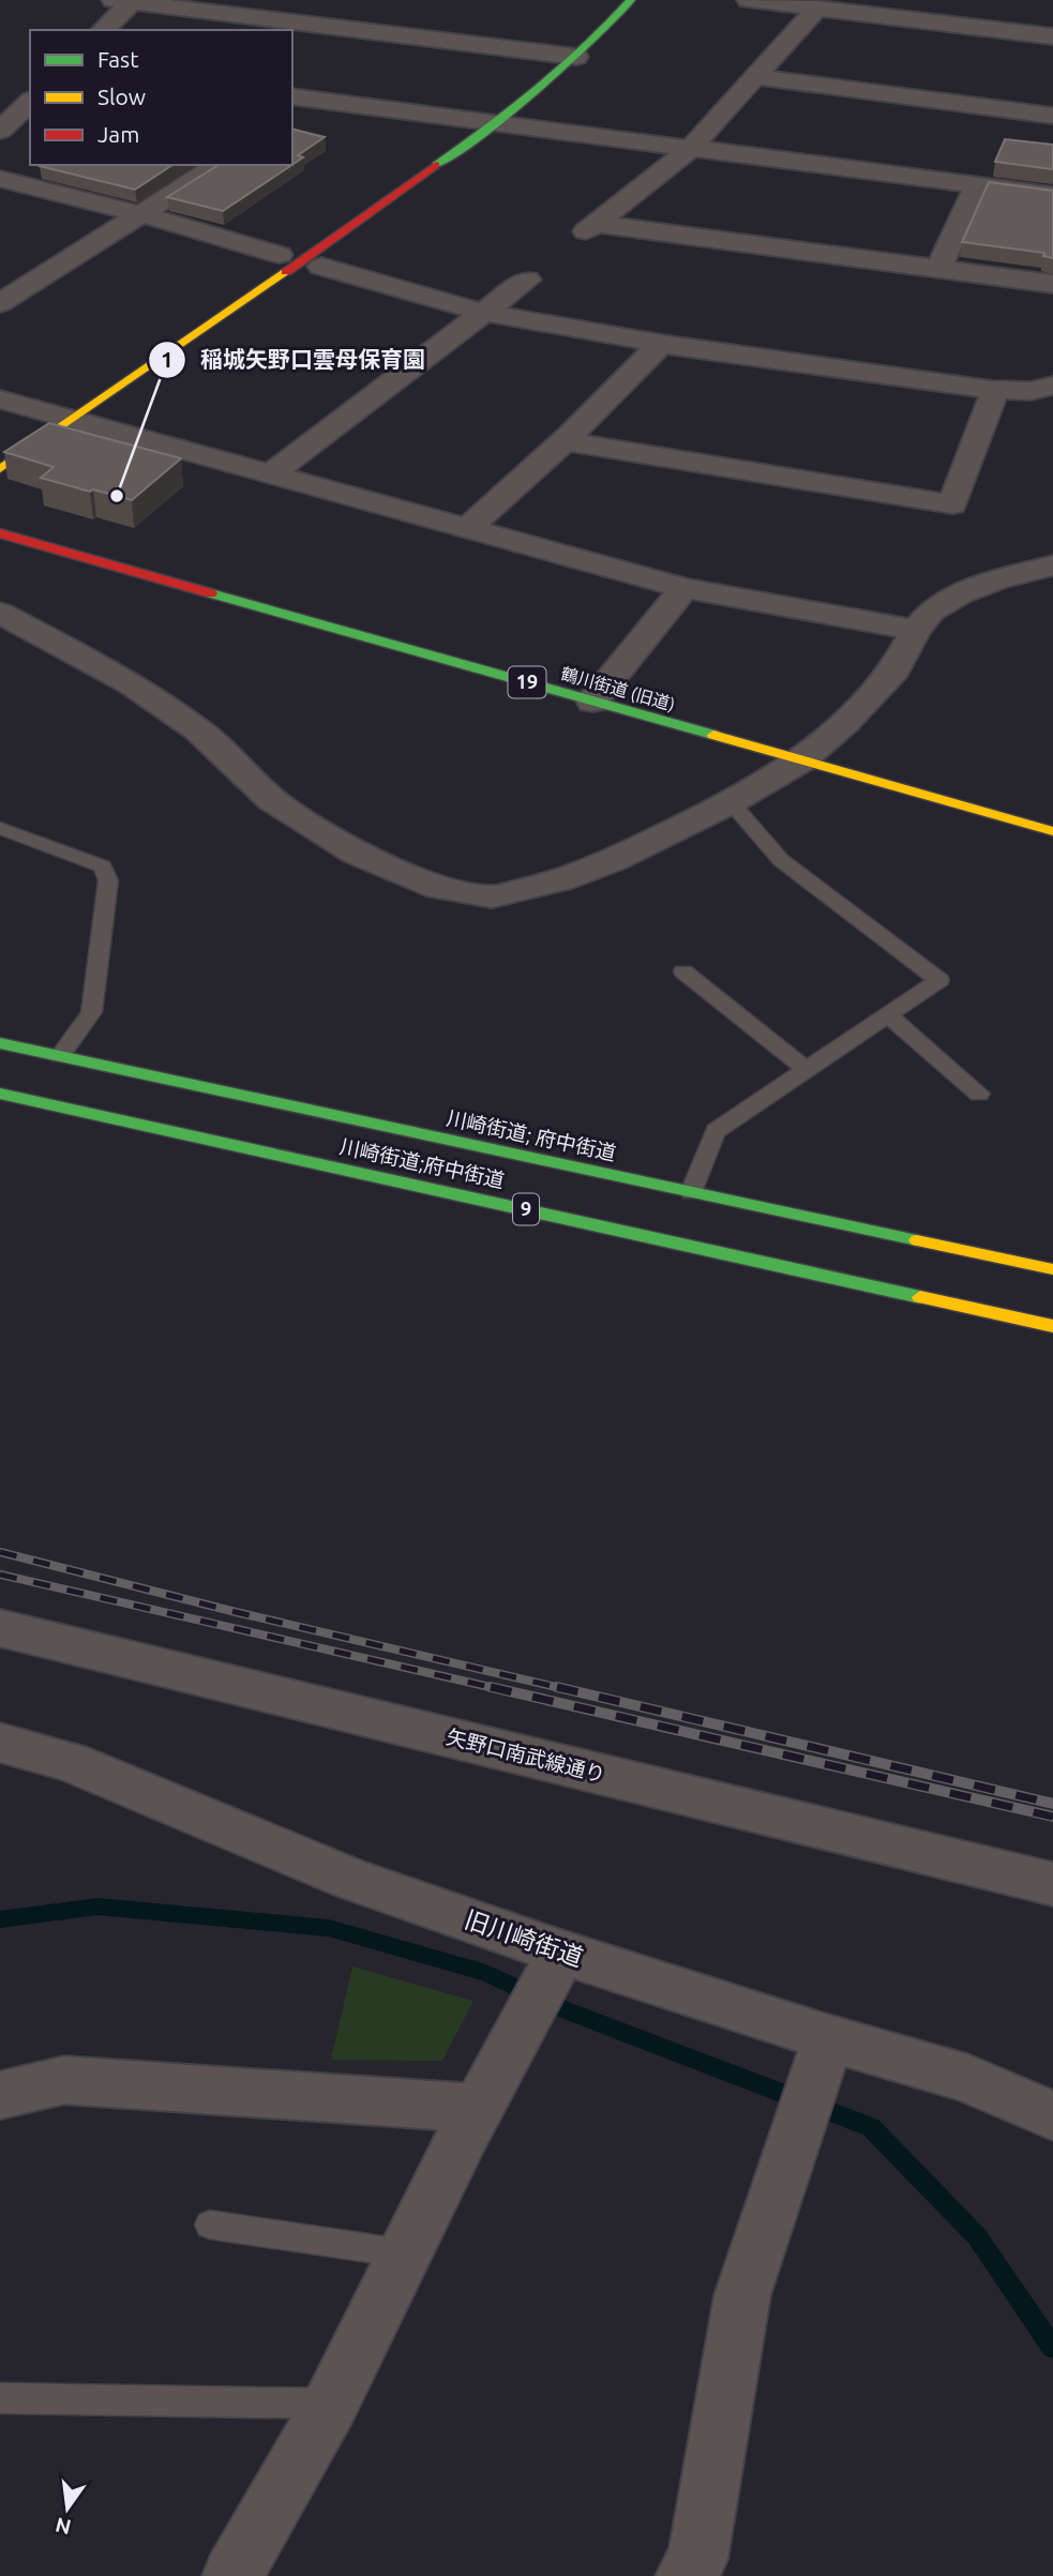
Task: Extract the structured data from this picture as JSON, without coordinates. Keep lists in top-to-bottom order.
{
  "streets": {
    "main road": [
      "19",
      "鶴川街道 (旧道)",
      "川崎街道; 府中街道",
      "川崎街道;府中街道",
      "9"
    ],
    "street": ["矢野口南武線通り", "旧川崎街道"]
  },
  "places": ["稲城矢野口雲母保育園"],
  "legend": ["Fast", "Slow", "Jam"],
  "north": "bottom"
}
